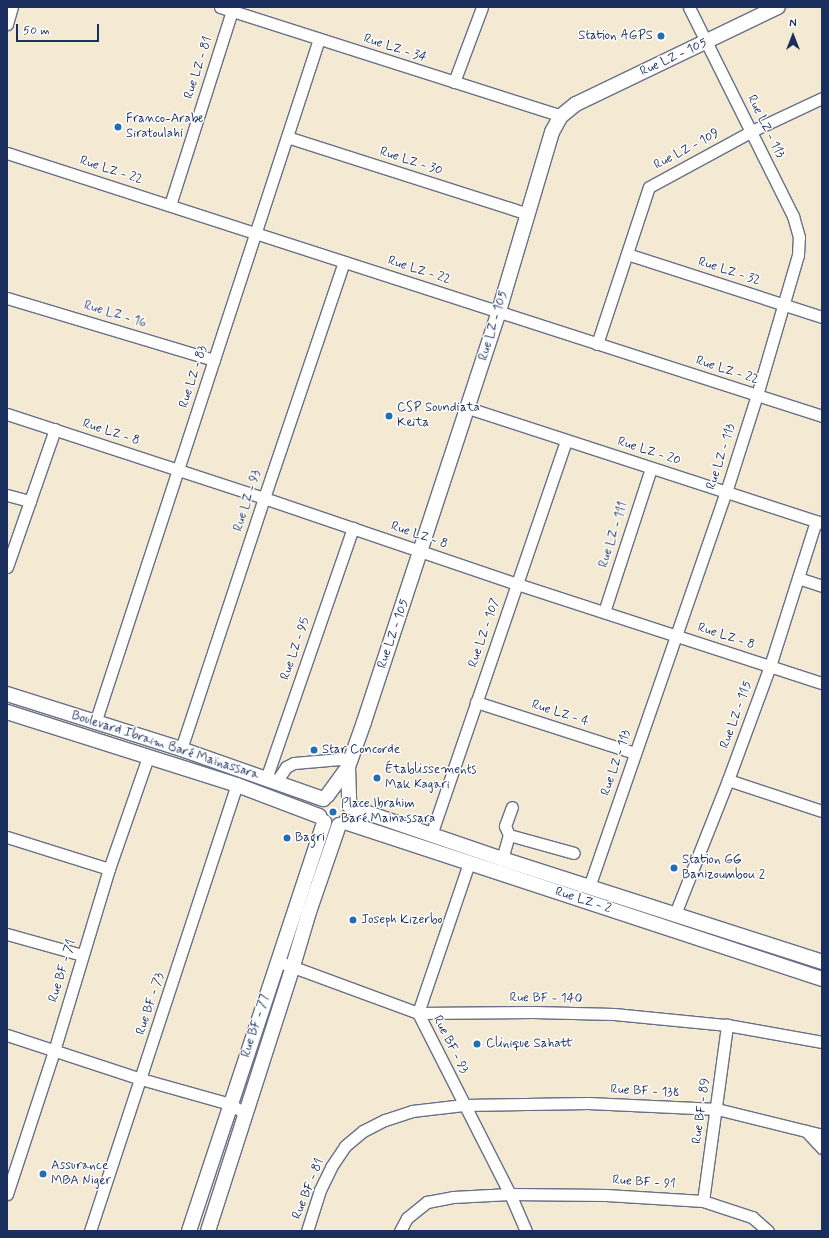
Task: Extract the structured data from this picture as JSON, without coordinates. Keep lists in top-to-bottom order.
{
  "streets": {
    "main road": [
      "Rue LZ - 105",
      "Boulevard Ibraim Baré Maïnassara",
      "Rue LZ - 2",
      "Rue BF - 77"
    ],
    "street": [
      "Rue LZ - 34",
      "Rue LZ - 81",
      "Rue LZ - 113",
      "Rue LZ - 109",
      "Rue LZ - 30",
      "Rue LZ - 22",
      "Rue LZ - 32",
      "Rue LZ - 16",
      "Rue LZ - 83",
      "Rue LZ - 8",
      "Rue LZ - 20",
      "Rue LZ - 93",
      "Rue LZ - 111",
      "Rue LZ - 107",
      "Rue LZ - 95",
      "Rue LZ - 4",
      "Rue LZ - 115",
      "Rue BF - 71",
      "Rue BF - 140",
      "Rue BF - 73",
      "Rue BF - 93",
      "Rue BF - 138",
      "Rue BF - 89",
      "Rue BF - 91",
      "Rue BF - 81"
    ]
  },
  "crossings": [
    ["Rue LZ - 34", "Rue LZ - 105"],
    ["Rue LZ - 34", "Rue LZ - 81"],
    ["Rue LZ - 34", "Rue LZ - 83"],
    ["Rue LZ - 105", "Rue LZ - 113"],
    ["Rue LZ - 105", "Rue LZ - 30"],
    ["Rue LZ - 105", "Rue LZ - 22"],
    ["Rue LZ - 105", "Rue LZ - 8"],
    ["Rue LZ - 105", "Rue LZ - 20"],
    ["Rue LZ - 105", "Boulevard Ibraim Baré Maïnassara"],
    ["Rue LZ - 105", "Rue LZ - 2"],
    ["Rue LZ - 105", "Rue BF - 77"],
    ["Rue LZ - 81", "Rue LZ - 22"],
    ["Rue LZ - 113", "Rue LZ - 109"],
    ["Rue LZ - 113", "Rue LZ - 22"],
    ["Rue LZ - 113", "Rue LZ - 32"],
    ["Rue LZ - 113", "Rue LZ - 8"],
    ["Rue LZ - 113", "Rue LZ - 20"],
    ["Rue LZ - 113", "Rue LZ - 4"],
    ["Rue LZ - 113", "Rue LZ - 2"],
    ["Rue LZ - 109", "Rue LZ - 22"],
    ["Rue LZ - 109", "Rue LZ - 32"],
    ["Rue LZ - 30", "Rue LZ - 83"],
    ["Rue LZ - 22", "Rue LZ - 83"],
    ["Rue LZ - 22", "Rue LZ - 93"],
    ["Rue LZ - 16", "Rue LZ - 83"],
    ["Rue LZ - 83", "Rue LZ - 8"],
    ["Rue LZ - 83", "Boulevard Ibraim Baré Maïnassara"],
    ["Rue LZ - 8", "Rue LZ - 93"],
    ["Rue LZ - 8", "Rue LZ - 111"],
    ["Rue LZ - 8", "Rue LZ - 107"],
    ["Rue LZ - 8", "Rue LZ - 95"],
    ["Rue LZ - 8", "Rue LZ - 115"],
    ["Rue LZ - 20", "Rue LZ - 111"],
    ["Rue LZ - 20", "Rue LZ - 107"],
    ["Rue LZ - 20", "Rue LZ - 115"],
    ["Rue LZ - 93", "Boulevard Ibraim Baré Maïnassara"],
    ["Rue LZ - 107", "Rue LZ - 4"],
    ["Rue LZ - 107", "Rue LZ - 2"],
    ["Rue LZ - 95", "Boulevard Ibraim Baré Maïnassara"],
    ["Rue LZ - 115", "Rue LZ - 2"],
    ["Boulevard Ibraim Baré Maïnassara", "Rue LZ - 2"],
    ["Boulevard Ibraim Baré Maïnassara", "Rue BF - 71"],
    ["Boulevard Ibraim Baré Maïnassara", "Rue BF - 73"],
    ["Boulevard Ibraim Baré Maïnassara", "Rue BF - 77"],
    ["Rue LZ - 2", "Rue BF - 77"],
    ["Rue LZ - 2", "Rue BF - 93"],
    ["Rue BF - 140", "Rue BF - 77"],
    ["Rue BF - 140", "Rue BF - 93"],
    ["Rue BF - 140", "Rue BF - 89"],
    ["Rue BF - 93", "Rue BF - 138"],
    ["Rue BF - 93", "Rue BF - 91"],
    ["Rue BF - 93", "Rue BF - 81"],
    ["Rue BF - 138", "Rue BF - 89"],
    ["Rue BF - 138", "Rue BF - 81"],
    ["Rue BF - 89", "Rue BF - 91"]
  ],
  "places": [
    "Station AGPS",
    "Franco-Arabe Siratoulahi",
    "CSP Soundiata Keita",
    "Star Concorde",
    "Établissements Mak Kagari",
    "Place Ibrahim Baré Mainassara",
    "Bagri",
    "Station GG Banizoumbou 2",
    "Joseph Kizerbo",
    "Clinique Sahatt",
    "Assurance MBA Niger"
  ],
  "scale_bar": "50 m",
  "north": "top"
}
